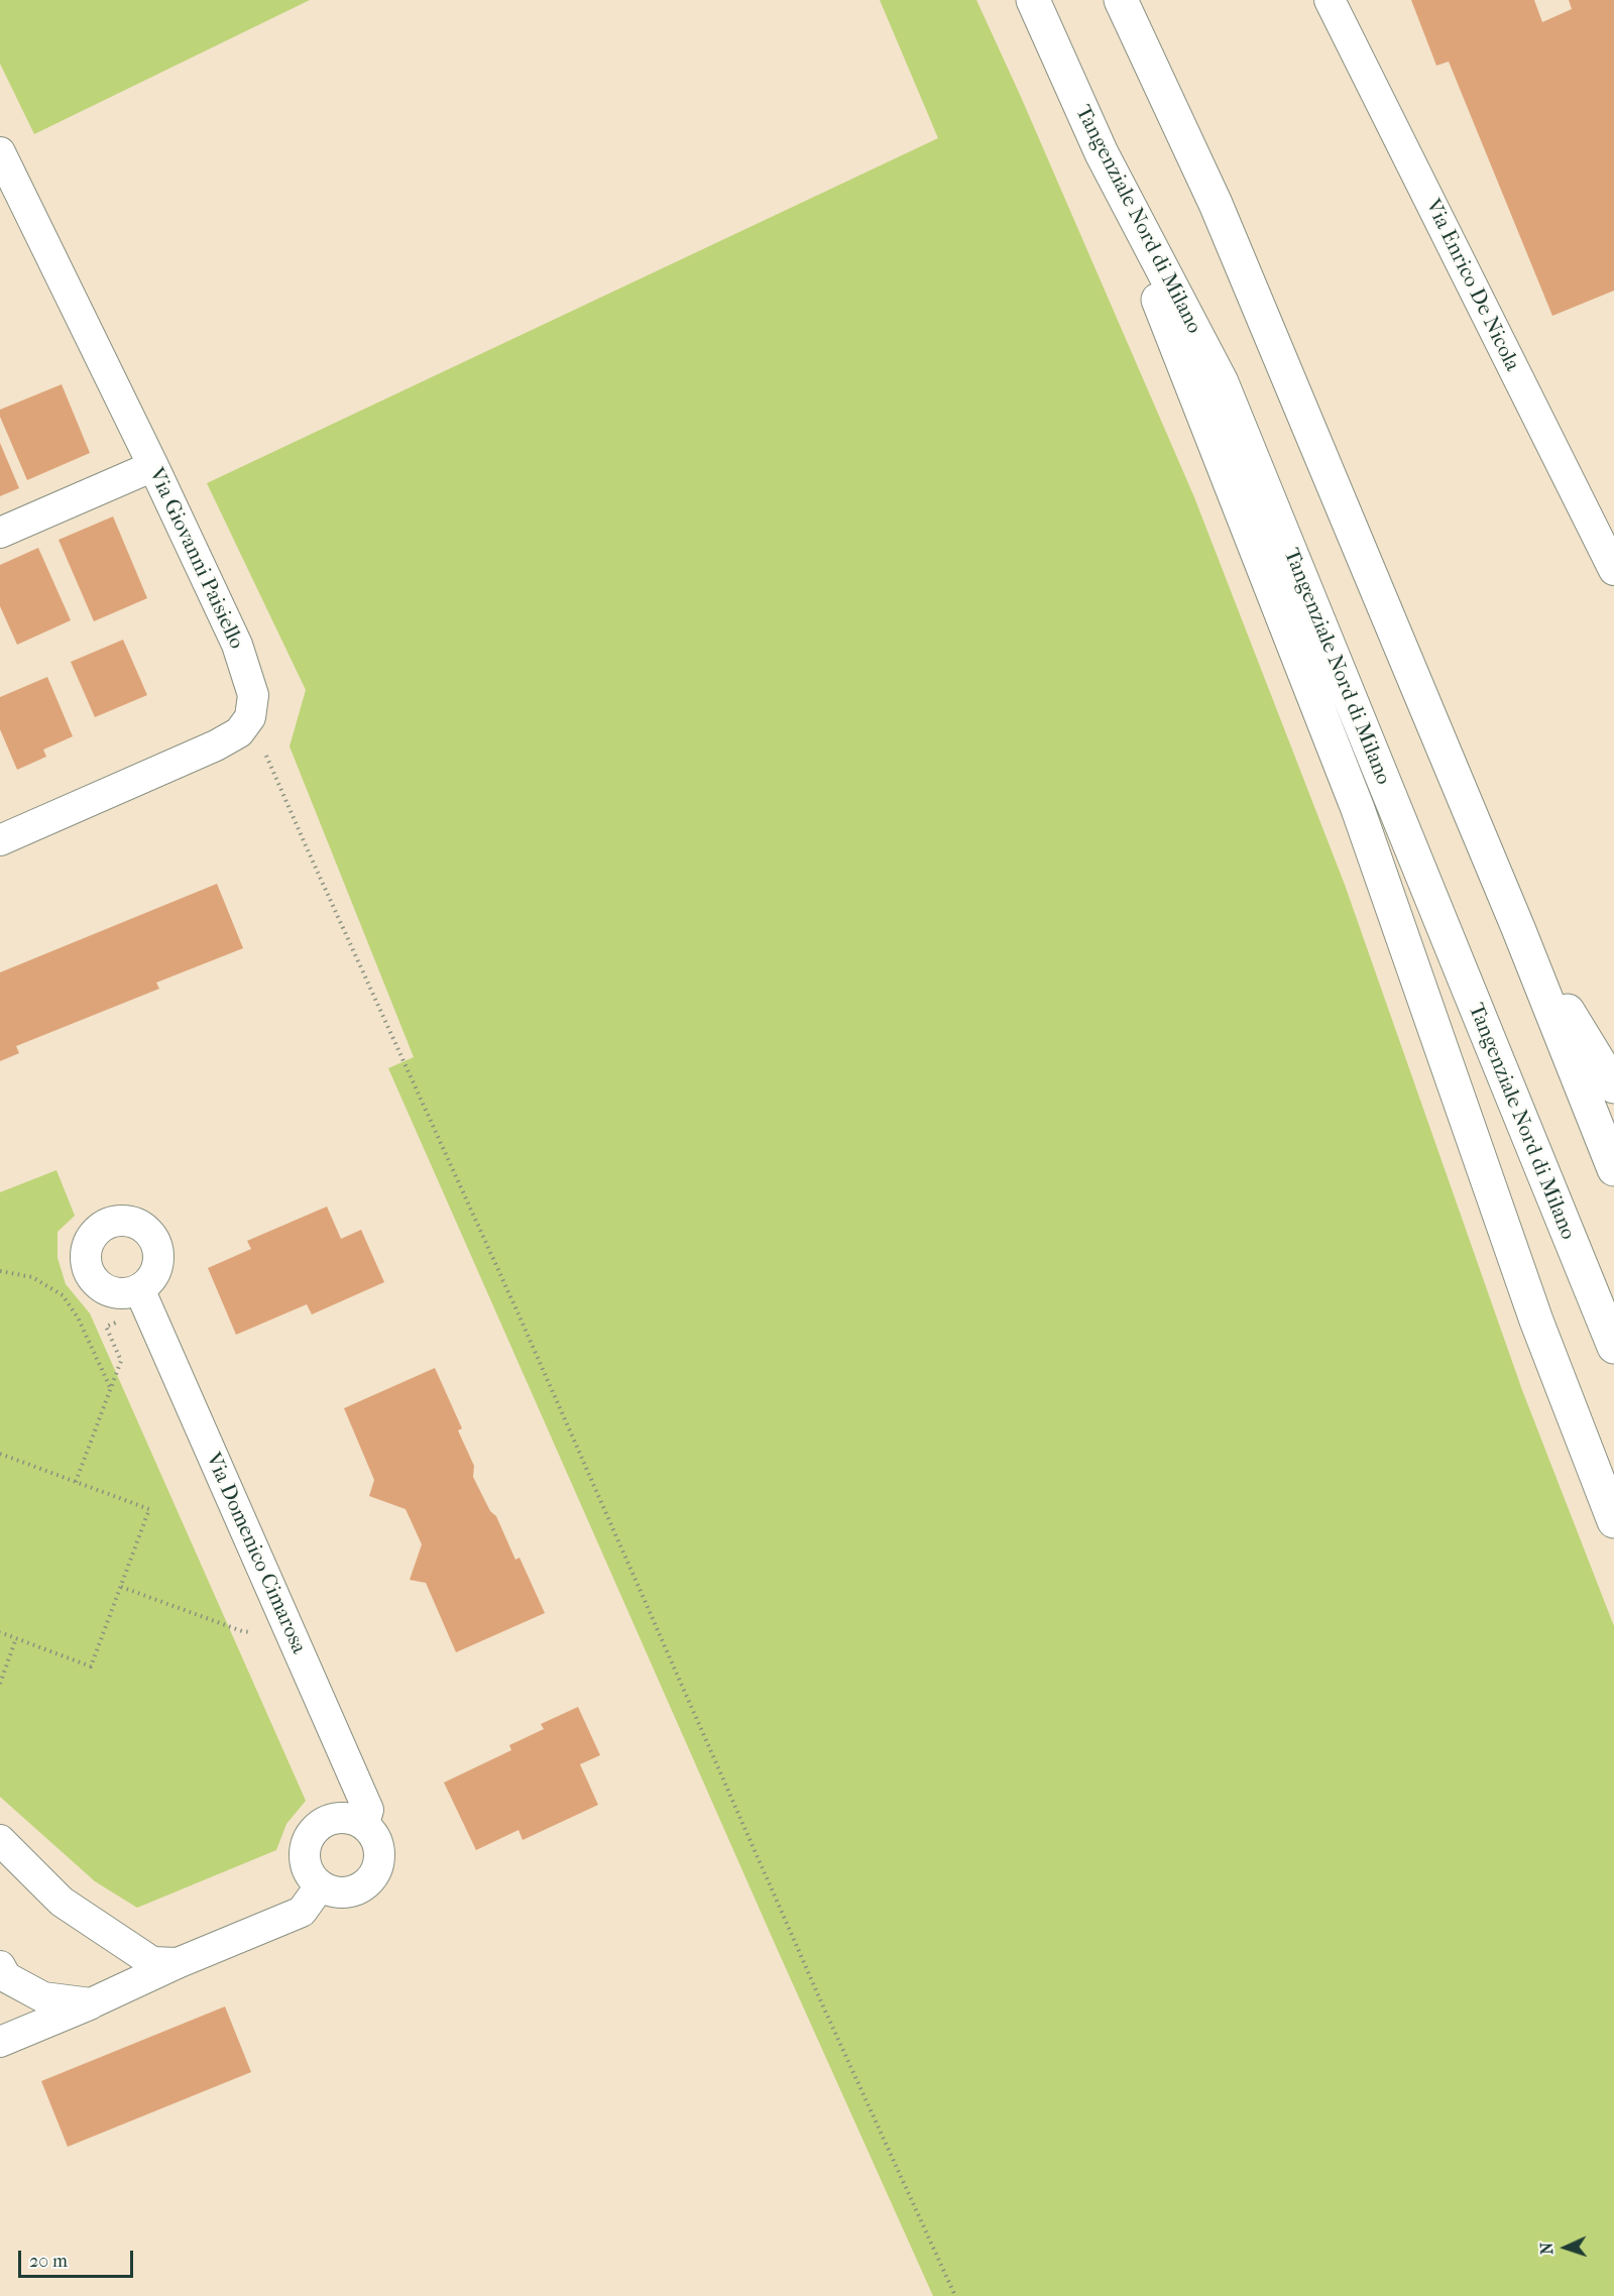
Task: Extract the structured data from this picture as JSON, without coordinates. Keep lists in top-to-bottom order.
{
  "streets": {
    "highway": ["Tangenziale Nord di Milano"],
    "street": ["Via Enrico De Nicola", "Via Giovanni Paisiello", "Via Domenico Cimarosa"]
  },
  "scale_bar": "20 m",
  "north": "left"
}
